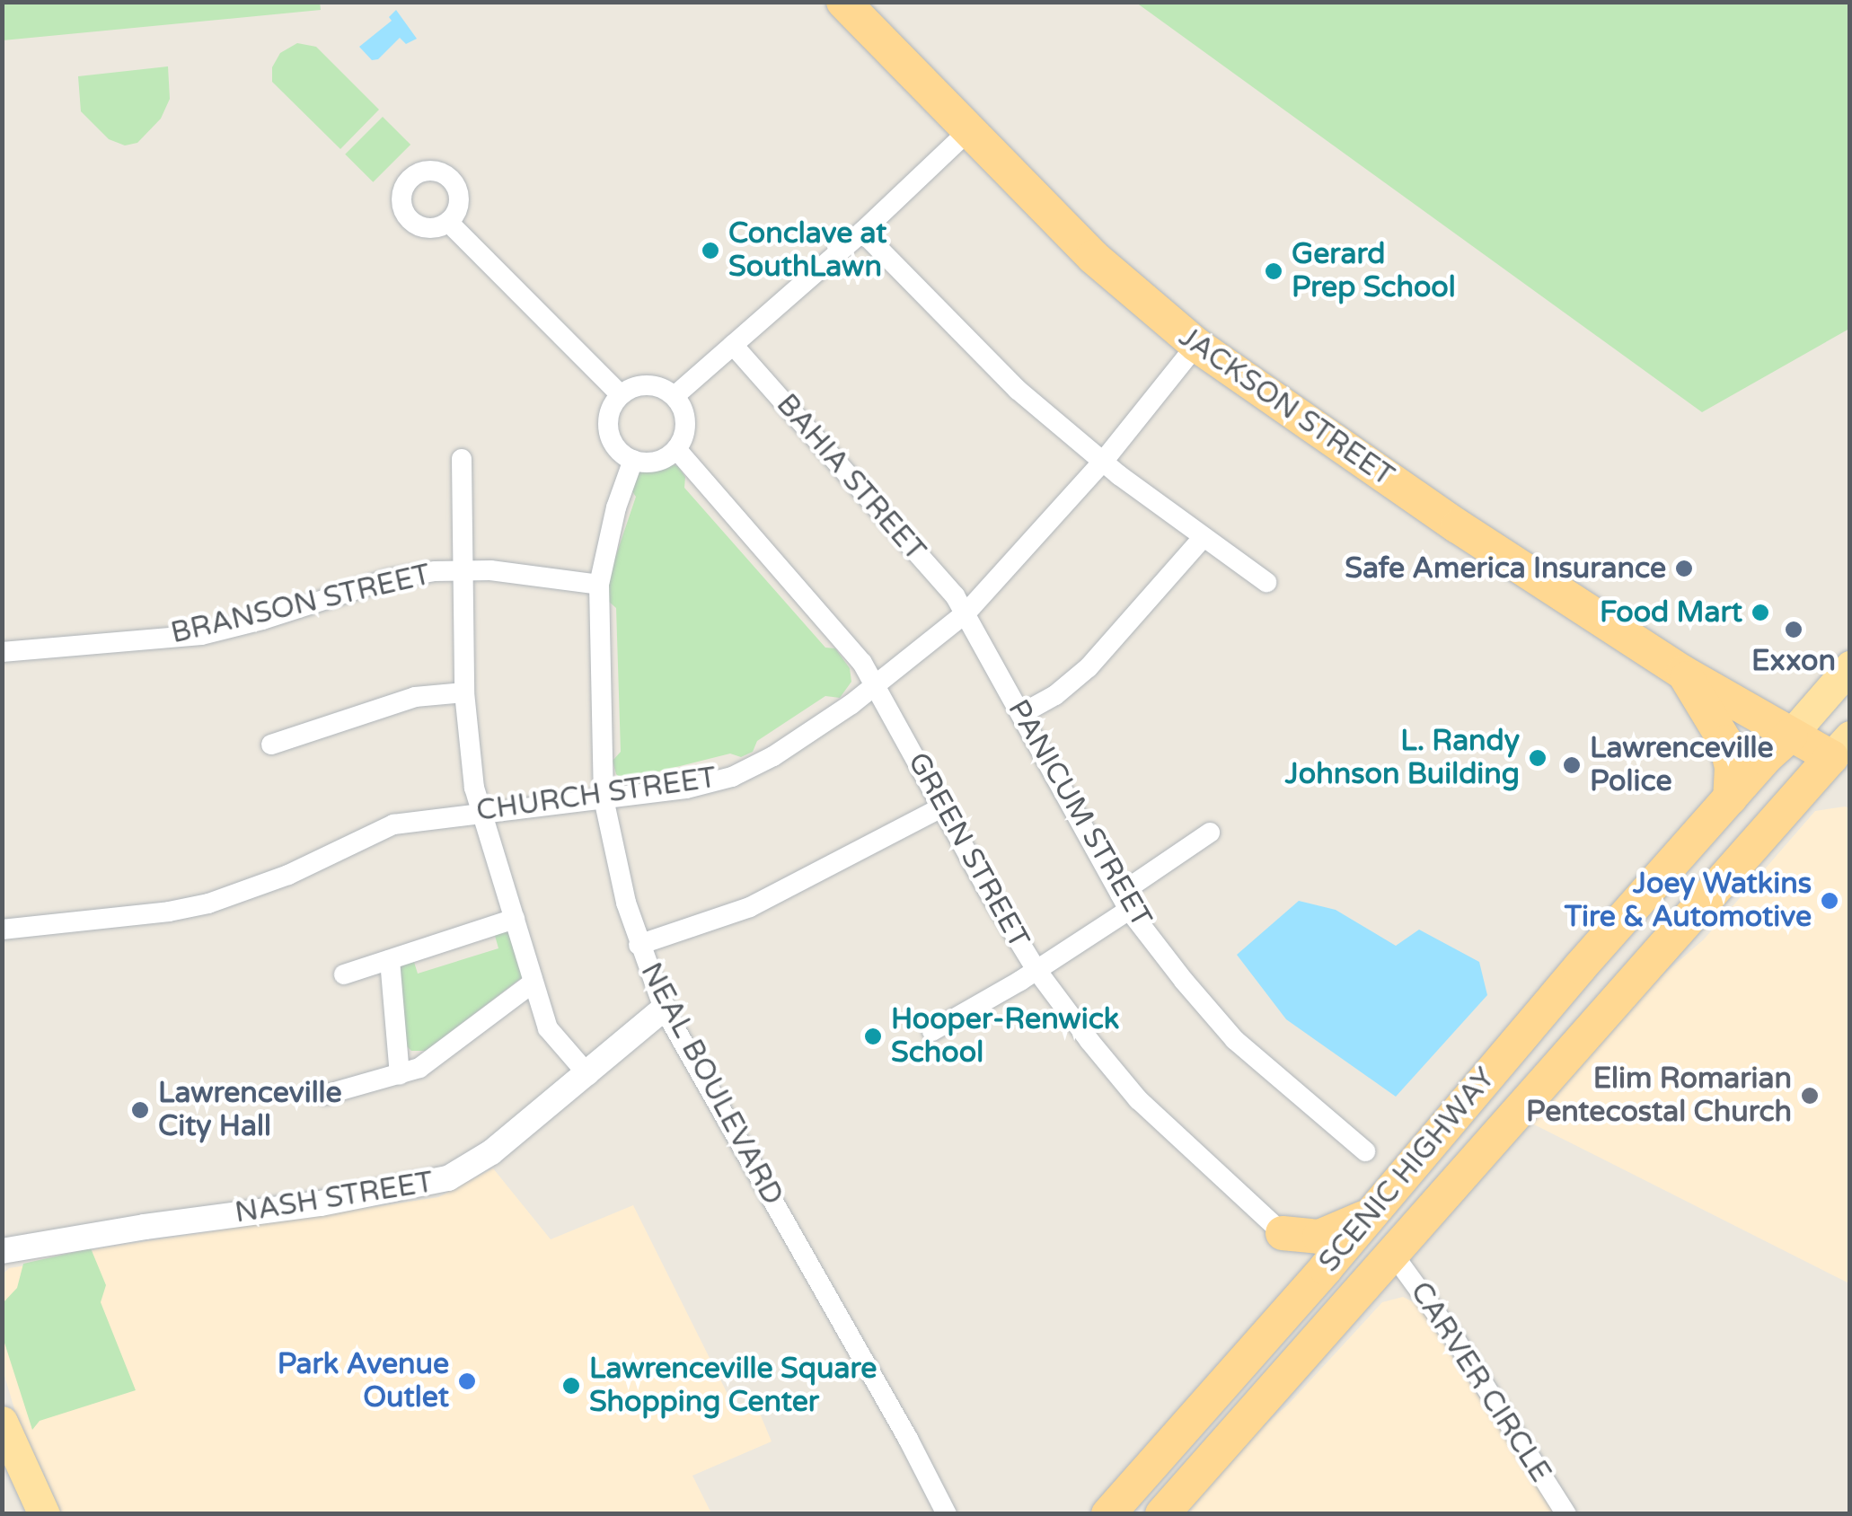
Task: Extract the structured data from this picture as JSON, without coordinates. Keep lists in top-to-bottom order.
{
  "streets": {
    "highway": ["JACKSON STREET", "SCENIC HIGHWAY"],
    "street": [
      "BAHIA STREET",
      "BRANSON STREET",
      "CHURCH STREET",
      "PANICUM STREET",
      "GREEN STREET",
      "NEAL BOULEVARD",
      "NASH STREET",
      "CARVER CIRCLE"
    ]
  },
  "crossings": [
    ["JACKSON STREET", "CHURCH STREET"],
    ["JACKSON STREET", "SCENIC HIGHWAY"],
    ["BAHIA STREET", "CHURCH STREET"],
    ["BAHIA STREET", "PANICUM STREET"],
    ["BRANSON STREET", "NEAL BOULEVARD"],
    ["CHURCH STREET", "PANICUM STREET"],
    ["CHURCH STREET", "GREEN STREET"],
    ["CHURCH STREET", "NEAL BOULEVARD"],
    ["GREEN STREET", "NEAL BOULEVARD"],
    ["NEAL BOULEVARD", "NASH STREET"],
    ["SCENIC HIGHWAY", "CARVER CIRCLE"]
  ],
  "places": [
    "Conclave at SouthLawn",
    "Gerard Prep School",
    "Safe America Insurance",
    "Food Mart",
    "Exxon",
    "L. Randy Johnson Building",
    "Lawrenceville Police",
    "Joey Watkins Tire & Automotive",
    "Hooper-Renwick School",
    "Elim Romarian Pentecostal Church",
    "Lawrenceville City Hall",
    "Park Avenue Outlet",
    "Lawrenceville Square Shopping Center"
  ]
}
